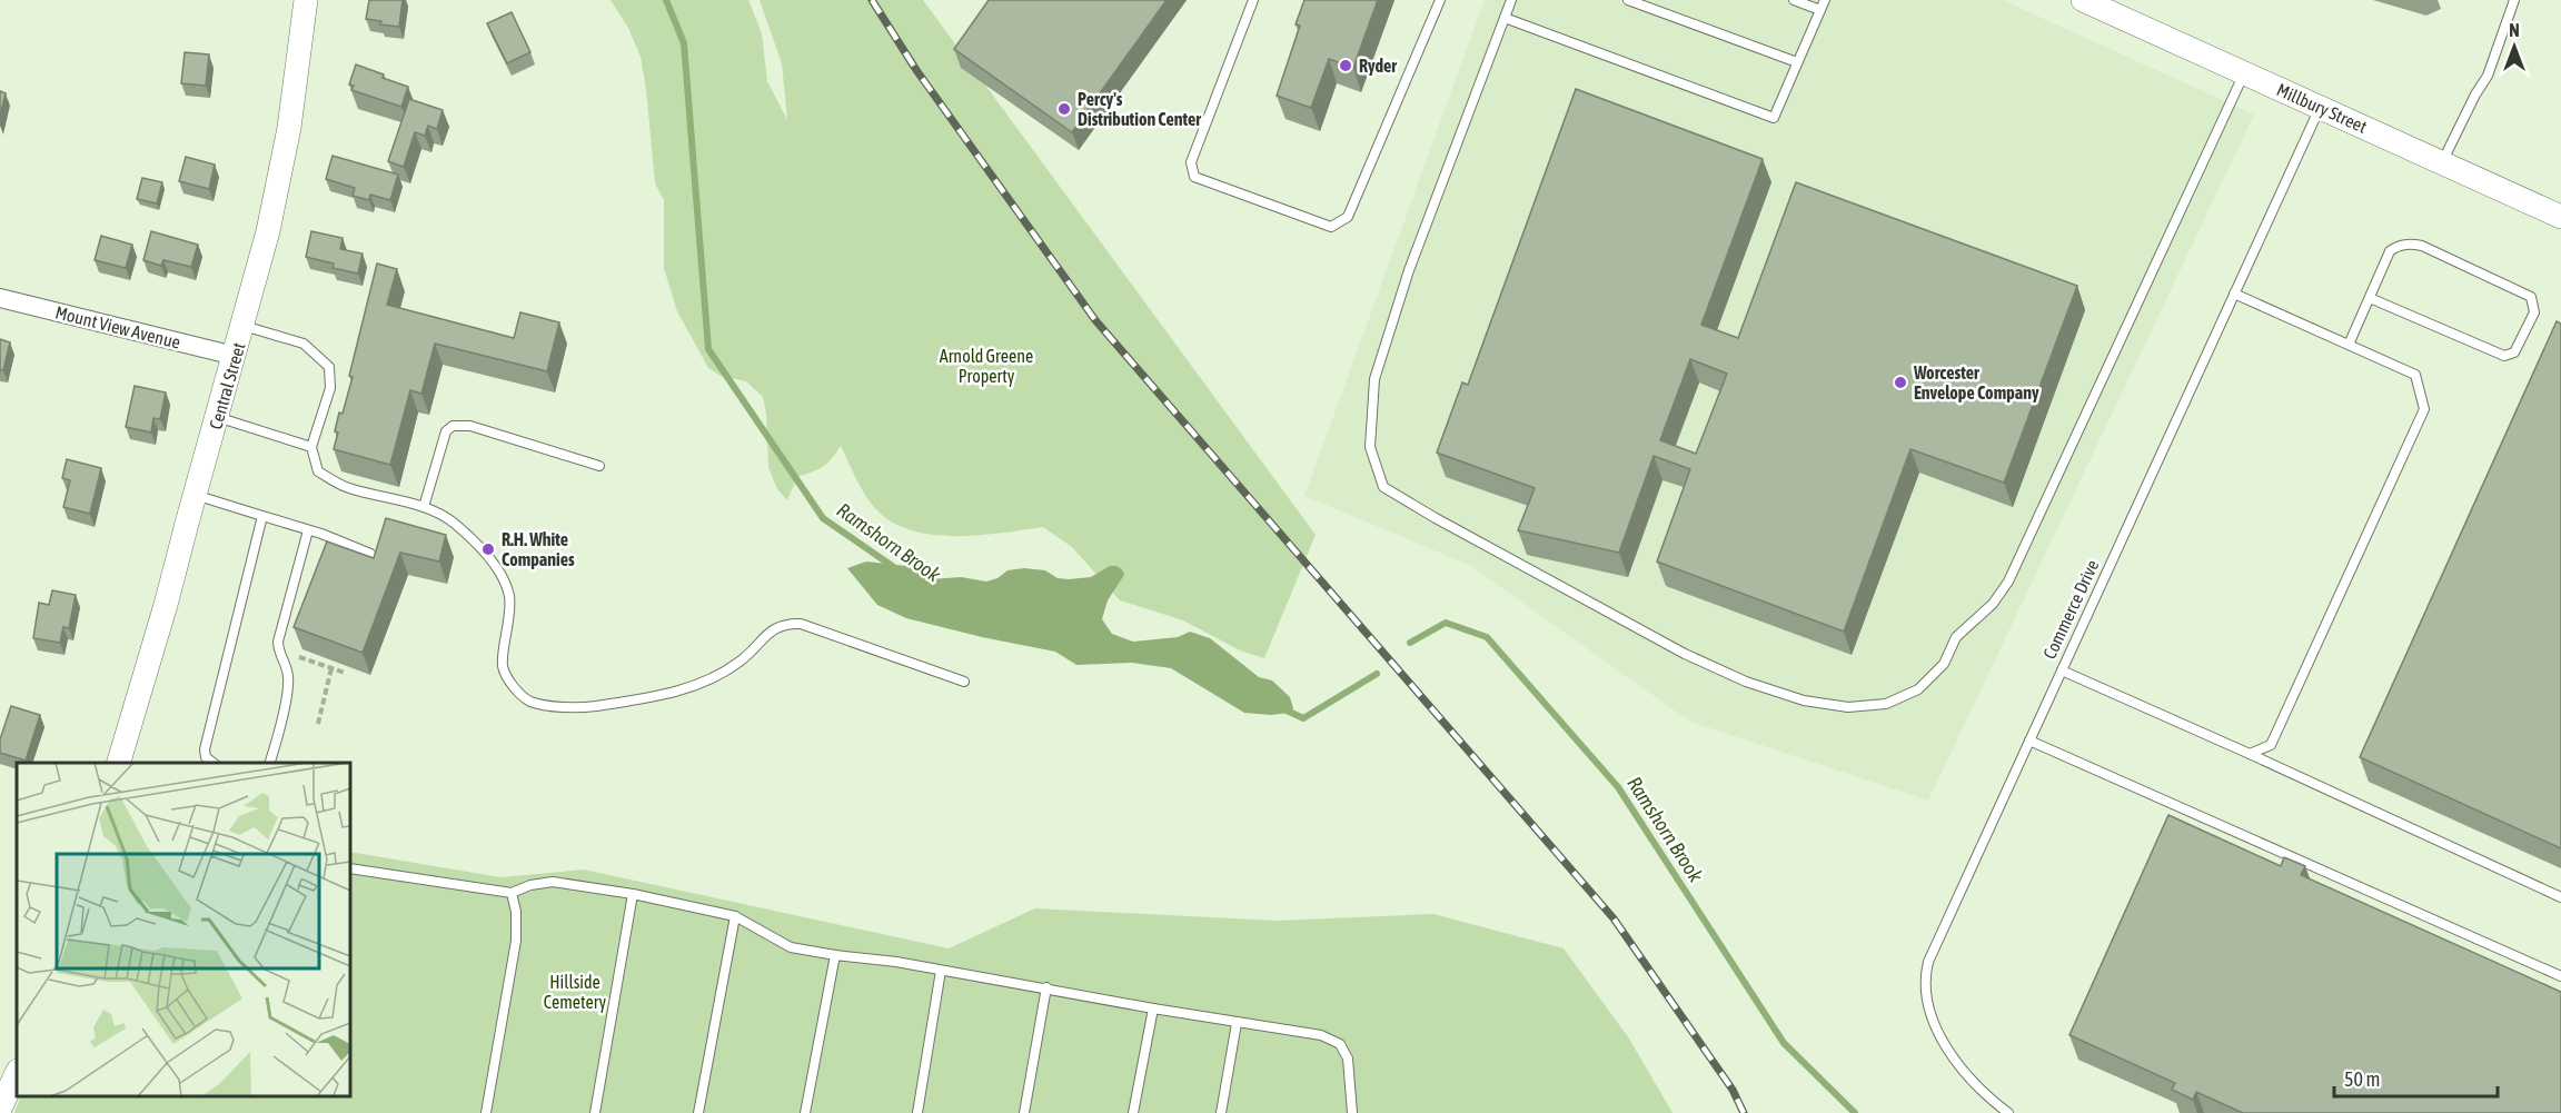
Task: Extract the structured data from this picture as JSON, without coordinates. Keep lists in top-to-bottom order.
{
  "streets": {
    "street": ["Millbury Street", "Mount View Avenue", "Central Street"],
    "lane": ["Commerce Drive"]
  },
  "crossings": [
    ["Millbury Street", "Commerce Drive"],
    ["Mount View Avenue", "Central Street"]
  ],
  "water": ["Ramshorn Brook"],
  "parks": ["Arnold Greene Property", "Hillside Cemetery"],
  "places": [
    "Ryder",
    "Percy's Distribution Center",
    "Worcester Envelope Company",
    "R.H. White Companies"
  ],
  "scale_bar": "50 m",
  "north": "top"
}
